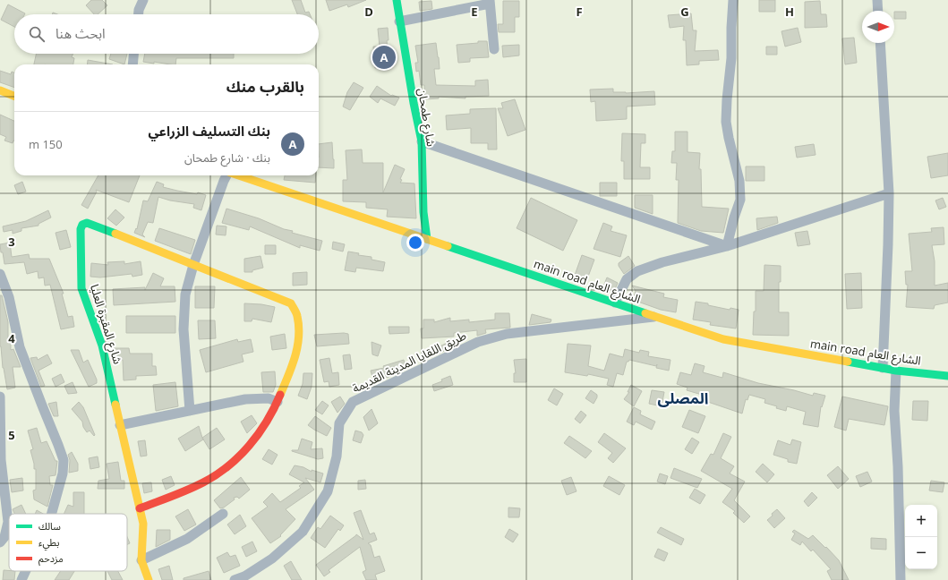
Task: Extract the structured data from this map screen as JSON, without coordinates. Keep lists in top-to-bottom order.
{
  "streets": {
    "street": [
      "شارع طمحان",
      "main road الشارع العام",
      "شارع المقبرة العليا",
      "طريق اللقايا المدينة القديمة"
    ]
  },
  "crossings": [
    ["شارع طمحان", "main road الشارع العام"],
    ["main road الشارع العام", "طريق اللقايا المدينة القديمة"]
  ],
  "districts": ["المصلى"],
  "legend": ["سالك", "بطيء", "مزدحم"],
  "north": "right",
  "page": {
    "search": "ابحث هنا",
    "pins": "A",
    "heading": "بالقرب منك",
    "list": [
      {
        "mark": "A",
        "name": "بنك التسليف الزراعي",
        "note": "بنك · شارع طمحان",
        "value": "150 m"
      }
    ],
    "map_buttons": ["+", "−"]
  },
  "grid": {
    "columns": [
      "D",
      "E",
      "F",
      "G",
      "H"
    ],
    "rows": ["3", "4", "5"]
  }
}
